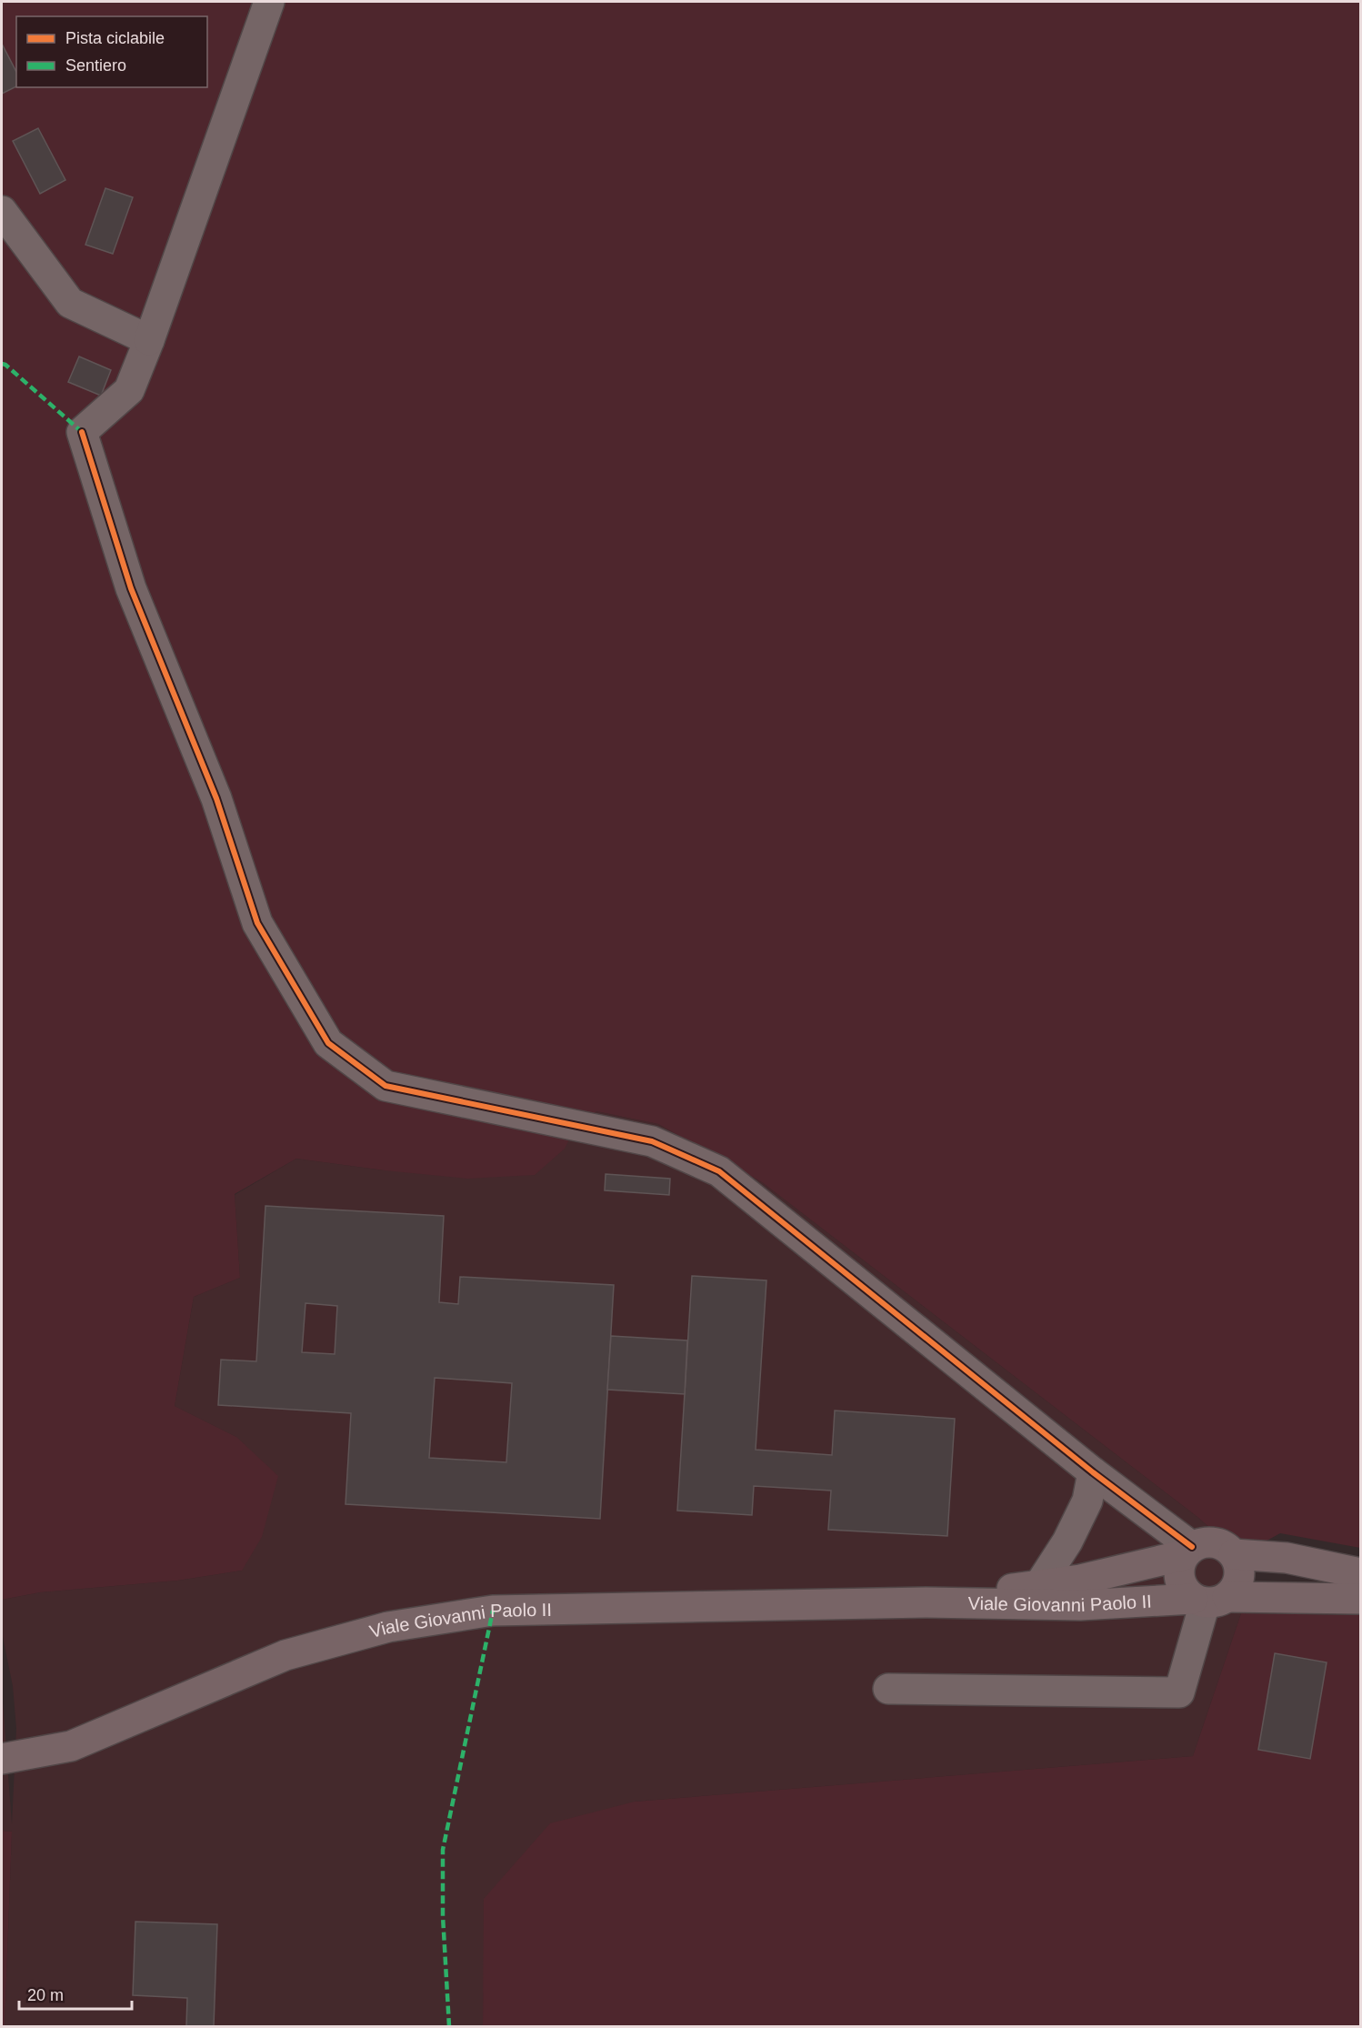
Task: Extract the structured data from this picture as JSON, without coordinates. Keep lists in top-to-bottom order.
{
  "streets": {
    "main road": ["Viale Giovanni Paolo II"]
  },
  "legend": ["Pista ciclabile", "Sentiero"],
  "scale_bar": "20 m"
}
